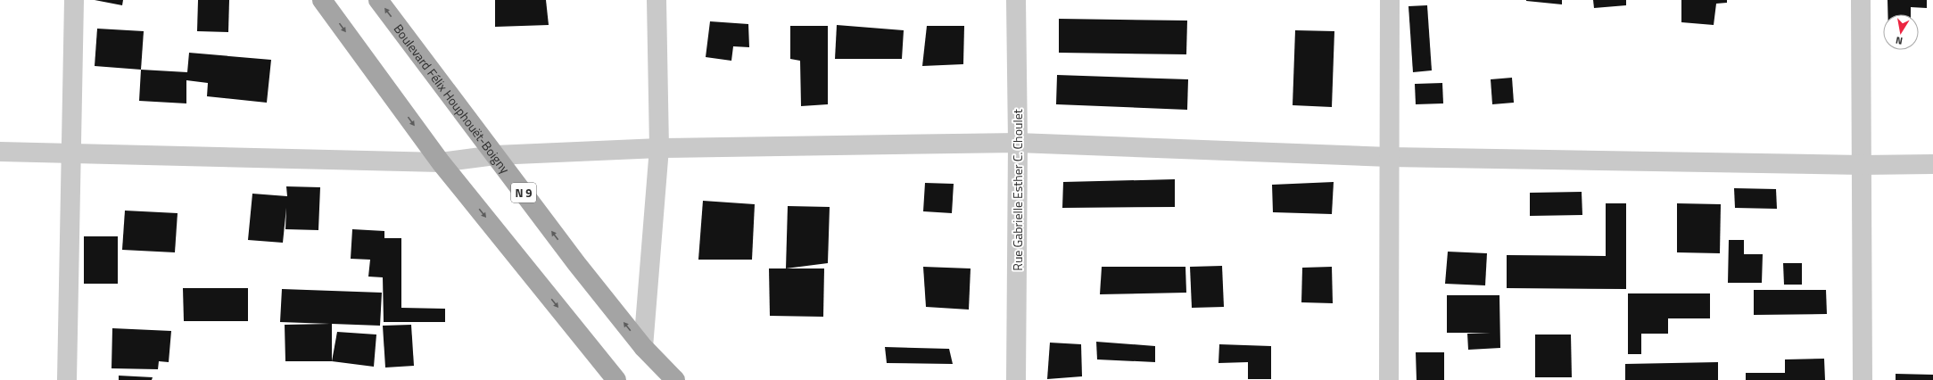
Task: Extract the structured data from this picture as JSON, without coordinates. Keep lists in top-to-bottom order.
{
  "streets": {
    "main road": ["Boulevard Félix Houphouët-Boigny", "N 9"],
    "street": ["Rue Gabrielle Esther C. Choulet"]
  },
  "north": "bottom"
}
